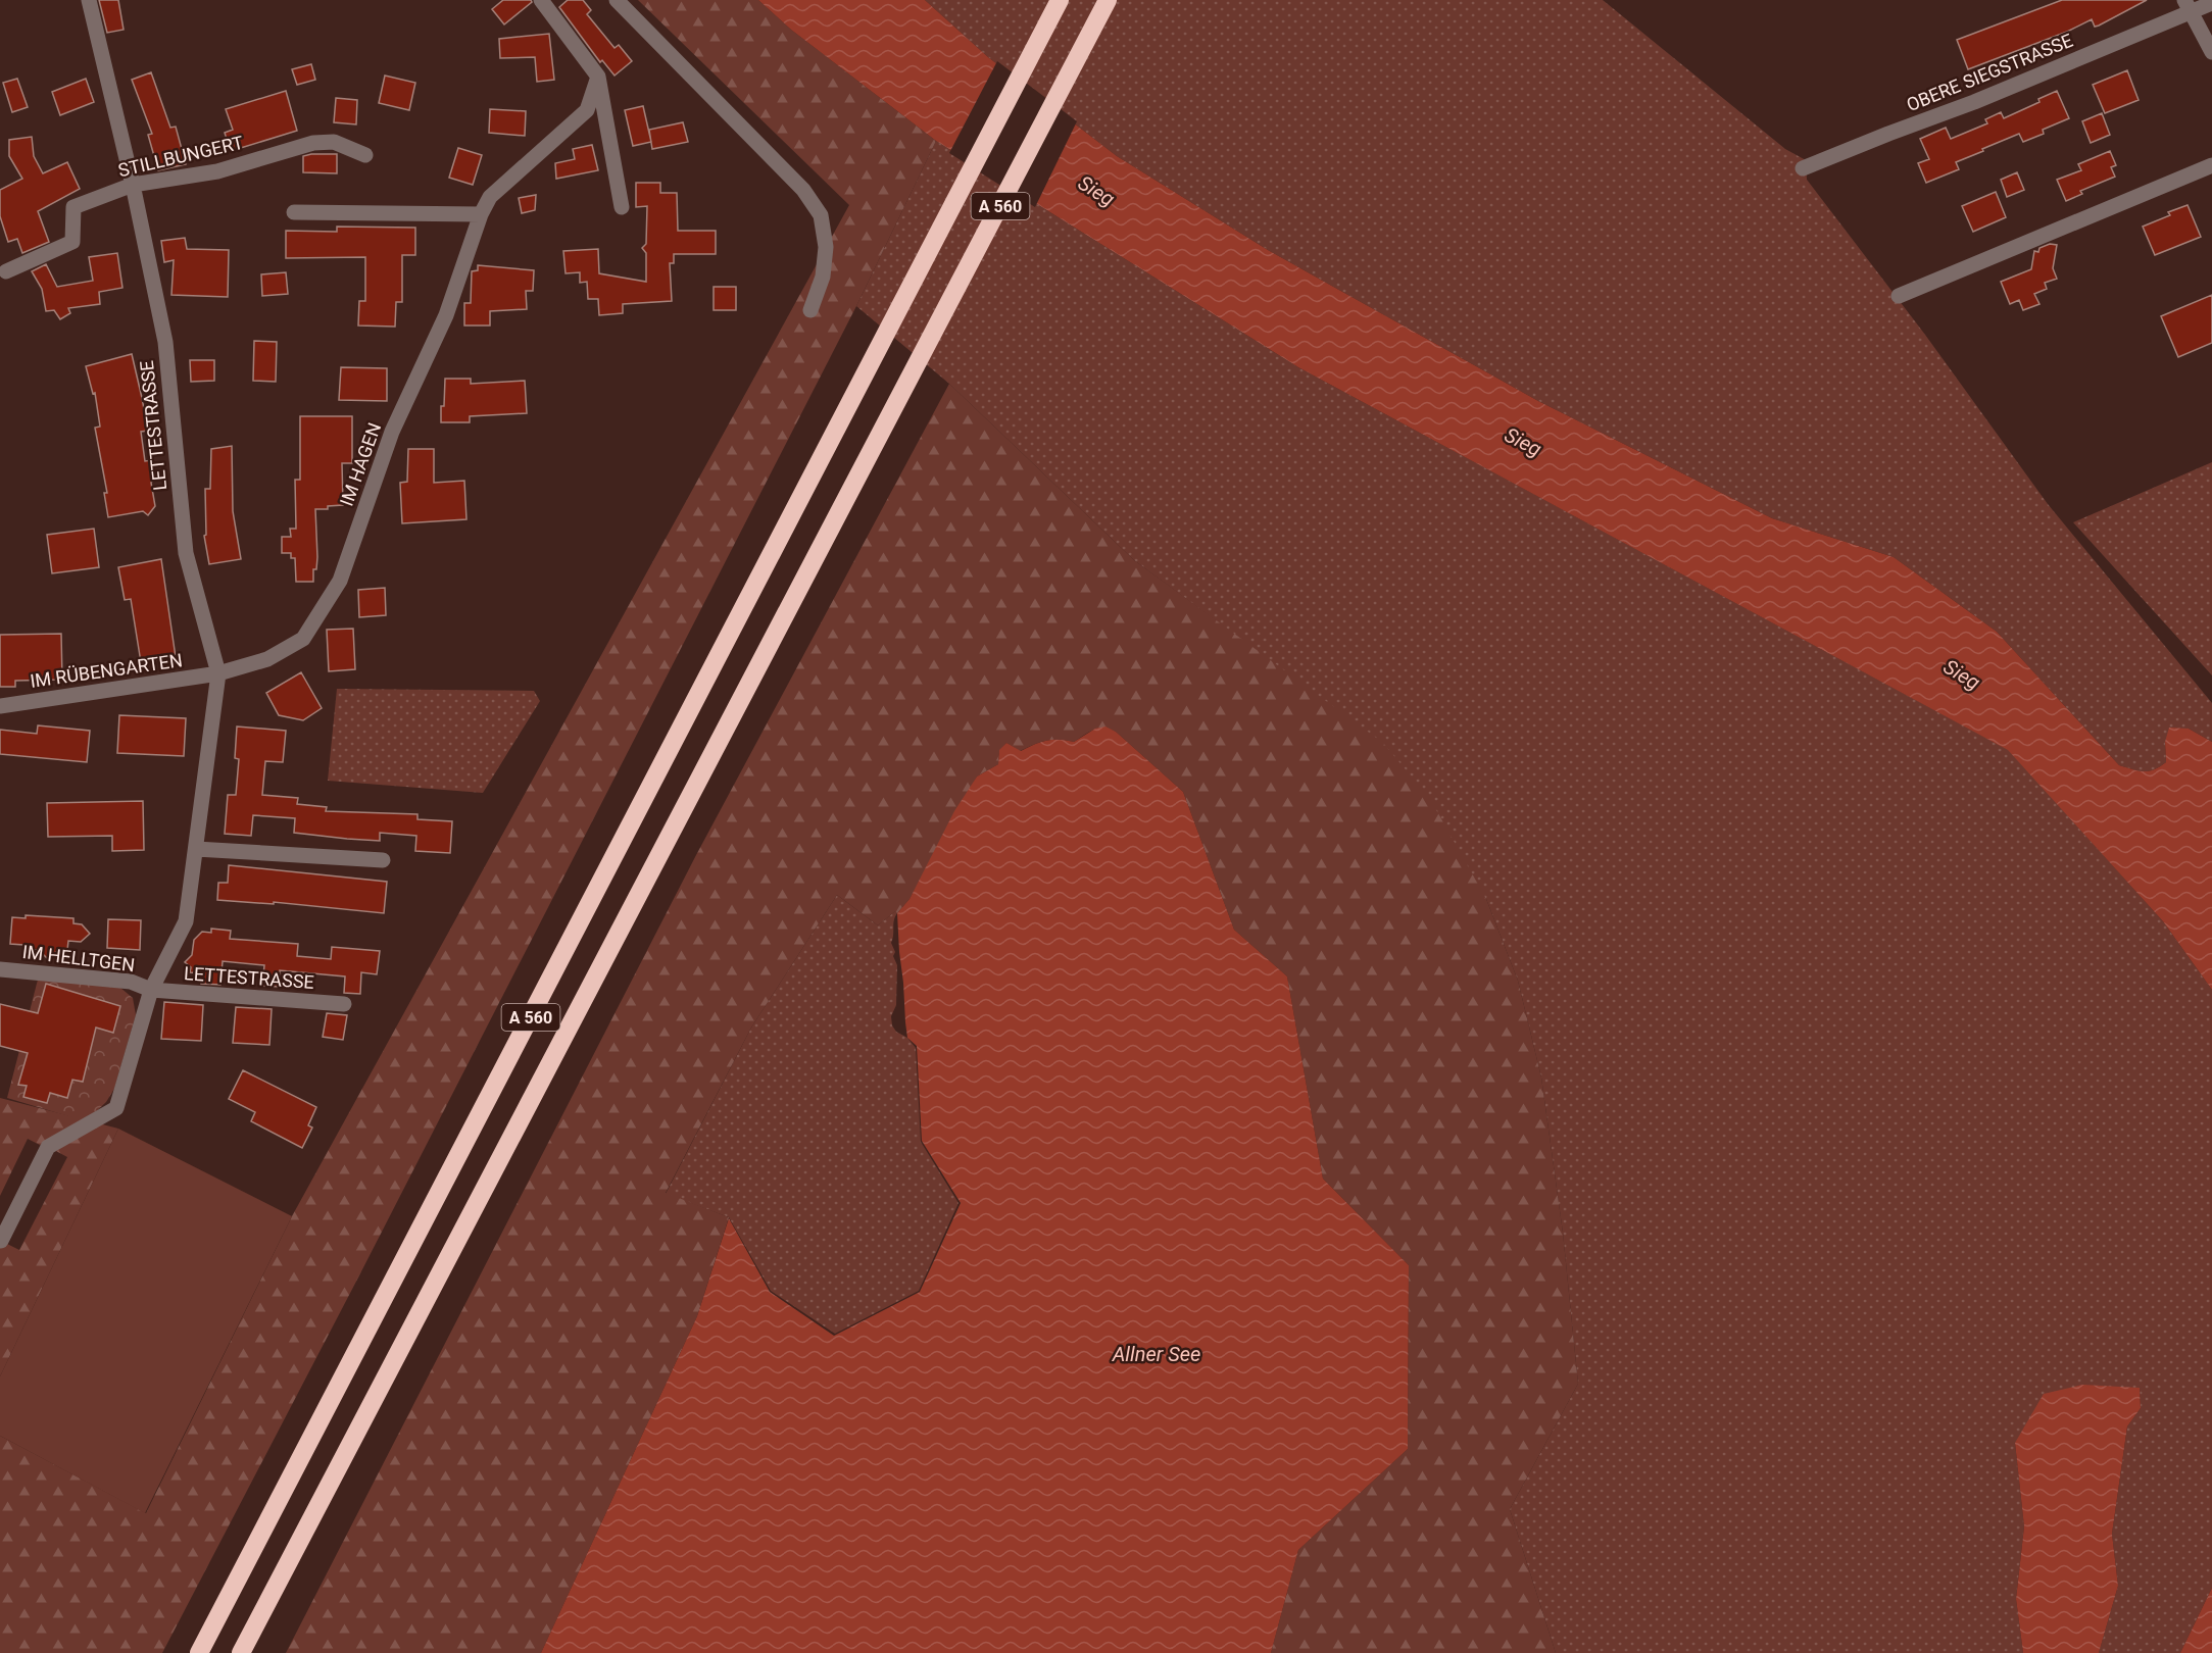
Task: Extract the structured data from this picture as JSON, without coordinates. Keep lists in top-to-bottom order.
{
  "streets": {
    "highway": ["A 560"],
    "street": [
      "OBERE SIEGSTRASSE",
      "STILLBUNGERT",
      "LETTESTRASSE",
      "IM HAGEN",
      "IM RÜBENGARTEN",
      "IM HELLTGEN"
    ]
  },
  "crossings": [
    ["STILLBUNGERT", "LETTESTRASSE"],
    ["LETTESTRASSE", "IM HAGEN"],
    ["LETTESTRASSE", "IM RÜBENGARTEN"],
    ["LETTESTRASSE", "IM HELLTGEN"],
    ["IM HAGEN", "IM RÜBENGARTEN"]
  ],
  "water": ["Sieg", "Allner See"]
}
